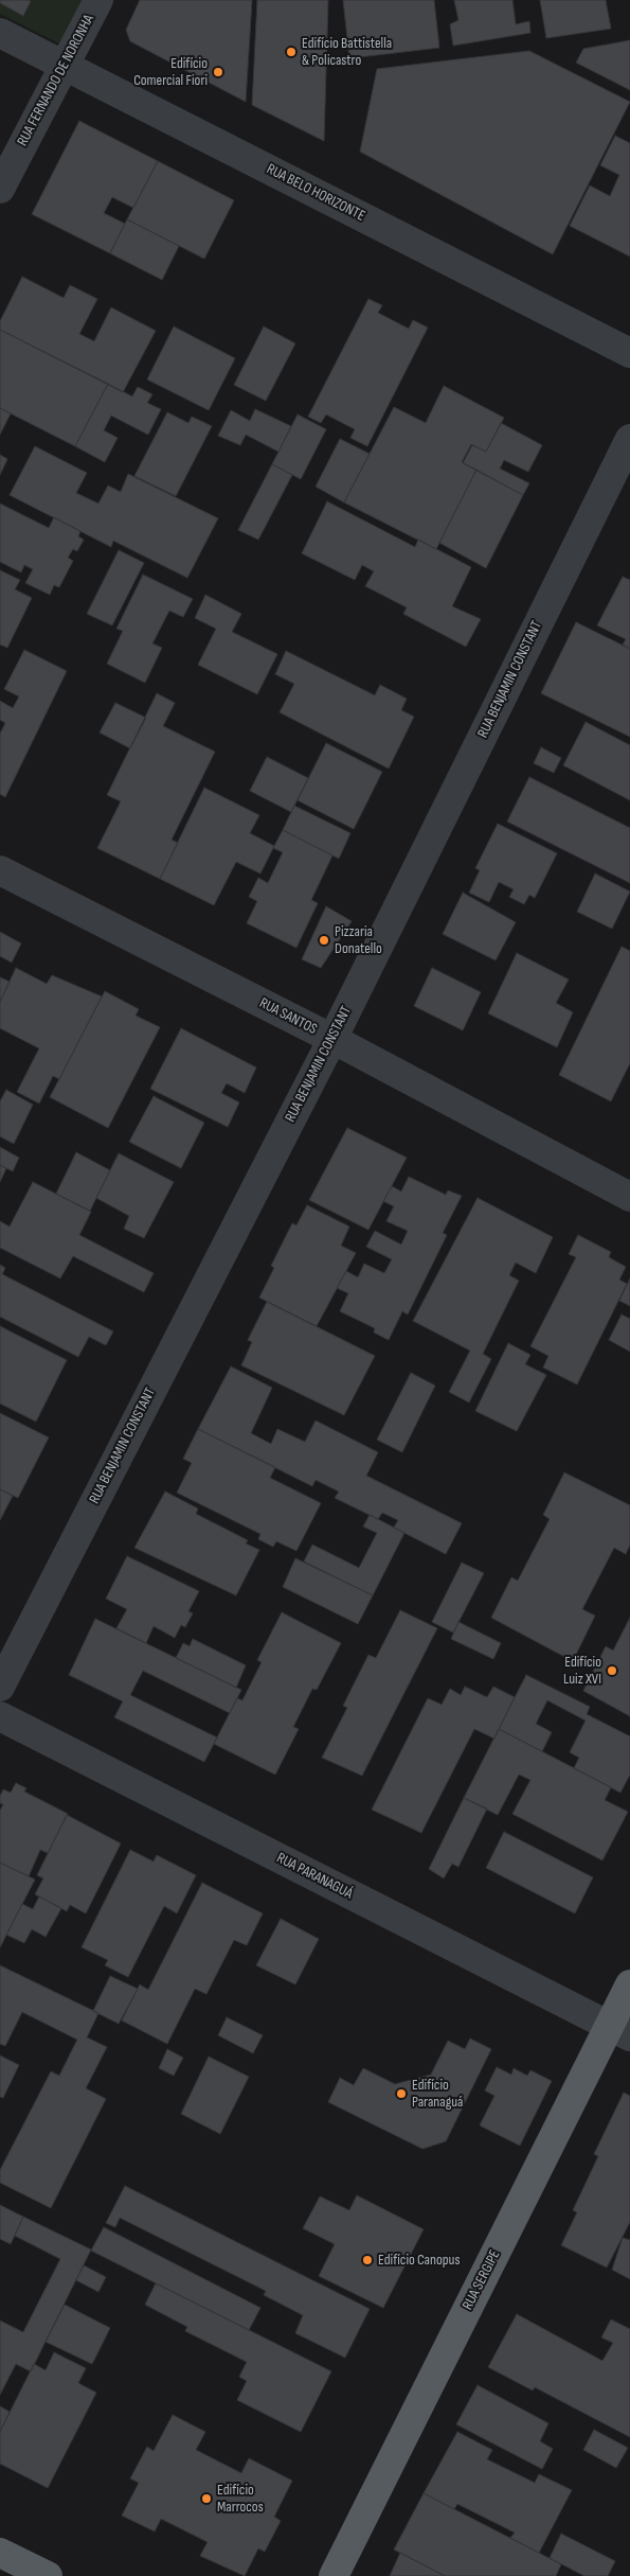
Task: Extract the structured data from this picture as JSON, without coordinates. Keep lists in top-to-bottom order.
{
  "streets": {
    "main road": ["RUA SERGIPE"],
    "street": [
      "RUA FERNANDO DE NORONHA",
      "RUA BELO HORIZONTE",
      "RUA BENJAMIN CONSTANT",
      "RUA SANTOS",
      "RUA PARANAGUÁ"
    ]
  },
  "crossings": [
    ["RUA FERNANDO DE NORONHA", "RUA BELO HORIZONTE"],
    ["RUA BENJAMIN CONSTANT", "RUA SANTOS"],
    ["RUA PARANAGUÁ", "RUA SERGIPE"]
  ],
  "places": [
    "Edifício Battistella & Policastro",
    "Edifício Comercial Fiori",
    "Pizzaria Donatello",
    "Edifício Luiz XVI",
    "Edifício Paranaguá",
    "Edifício Canopus",
    "Edifício Marrocos"
  ]
}
